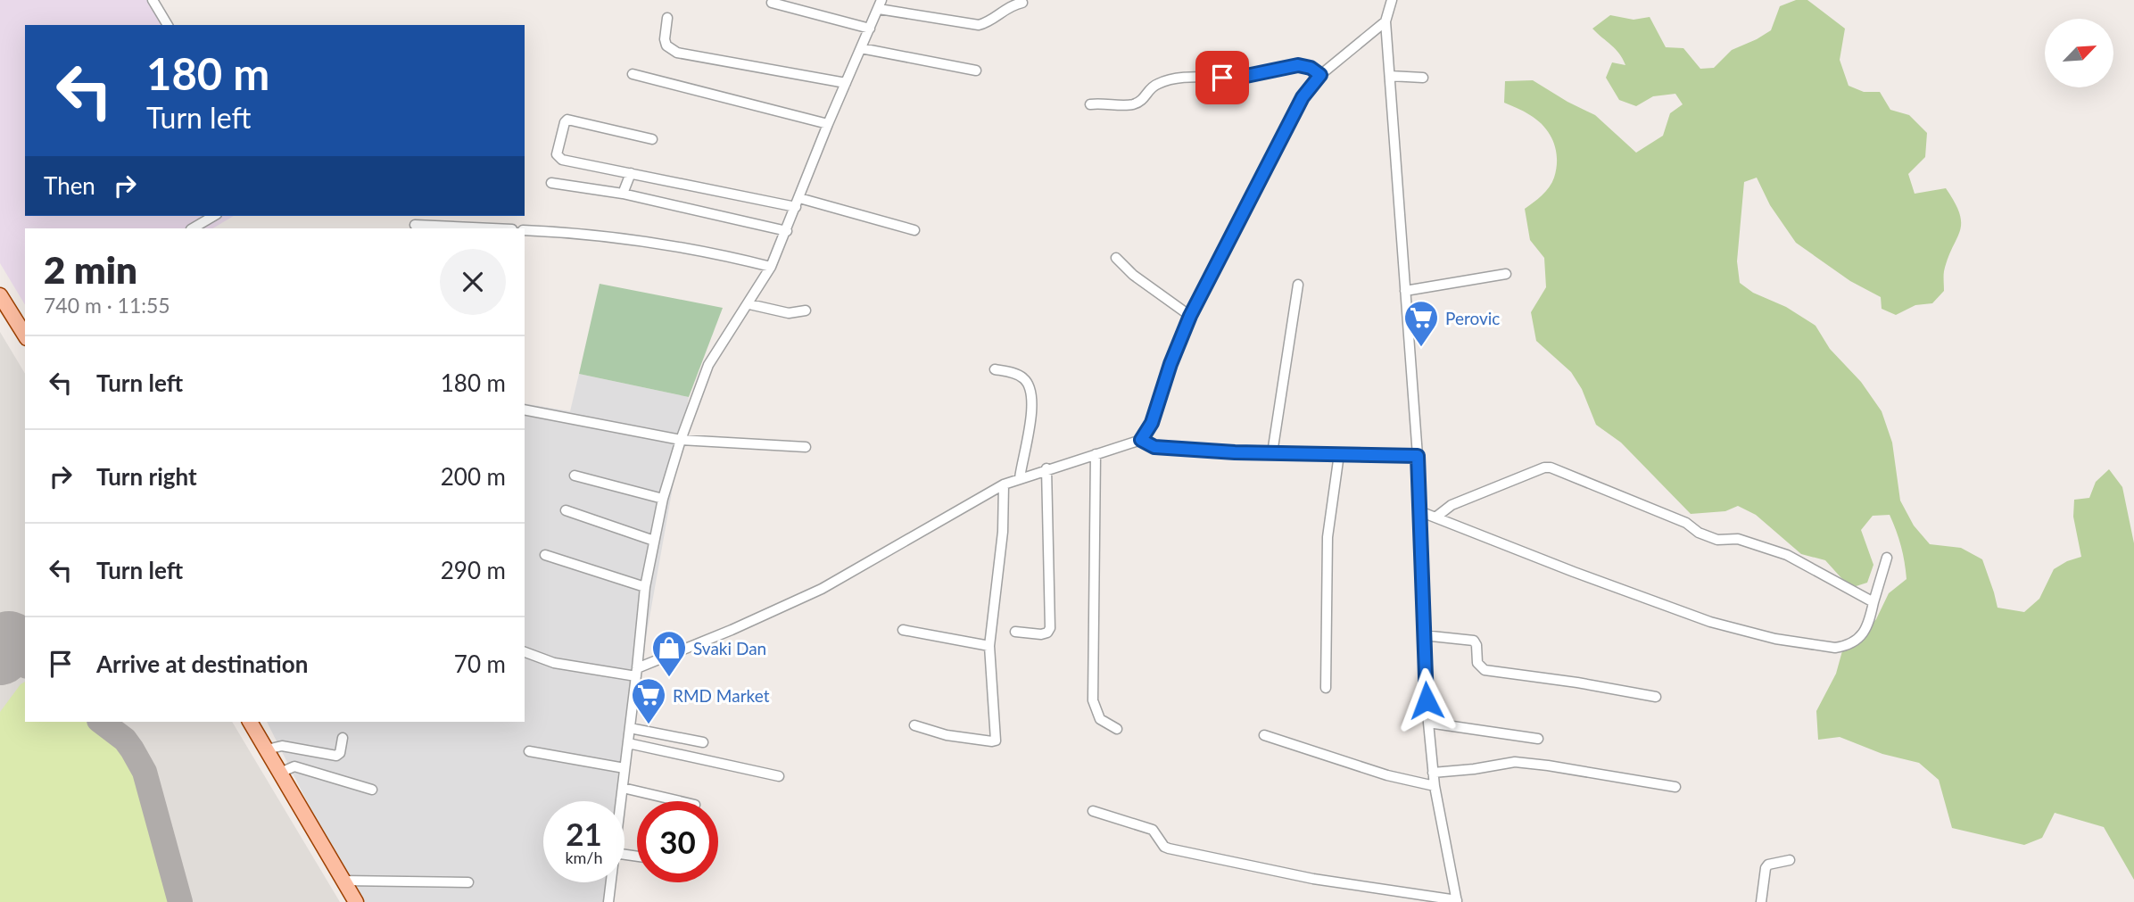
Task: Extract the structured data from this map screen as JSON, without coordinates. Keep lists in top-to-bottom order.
{
  "places": {
    "supermarket": ["Perovic", "RMD Market"],
    "shop": ["Svaki Dan"]
  },
  "north": "top right",
  "page": {
    "turn": ["180 m", "Turn left"],
    "then": "Then",
    "heading": ["2 min", "740 m · 11:55"],
    "list": [
      {
        "name": "Turn left",
        "value": "180 m"
      },
      {
        "name": "Turn right",
        "value": "200 m"
      },
      {
        "name": "Turn left",
        "value": "290 m"
      },
      {
        "name": "Arrive at destination",
        "value": "70 m"
      }
    ],
    "speed": "21 km/h",
    "limit": "30"
  }
}
